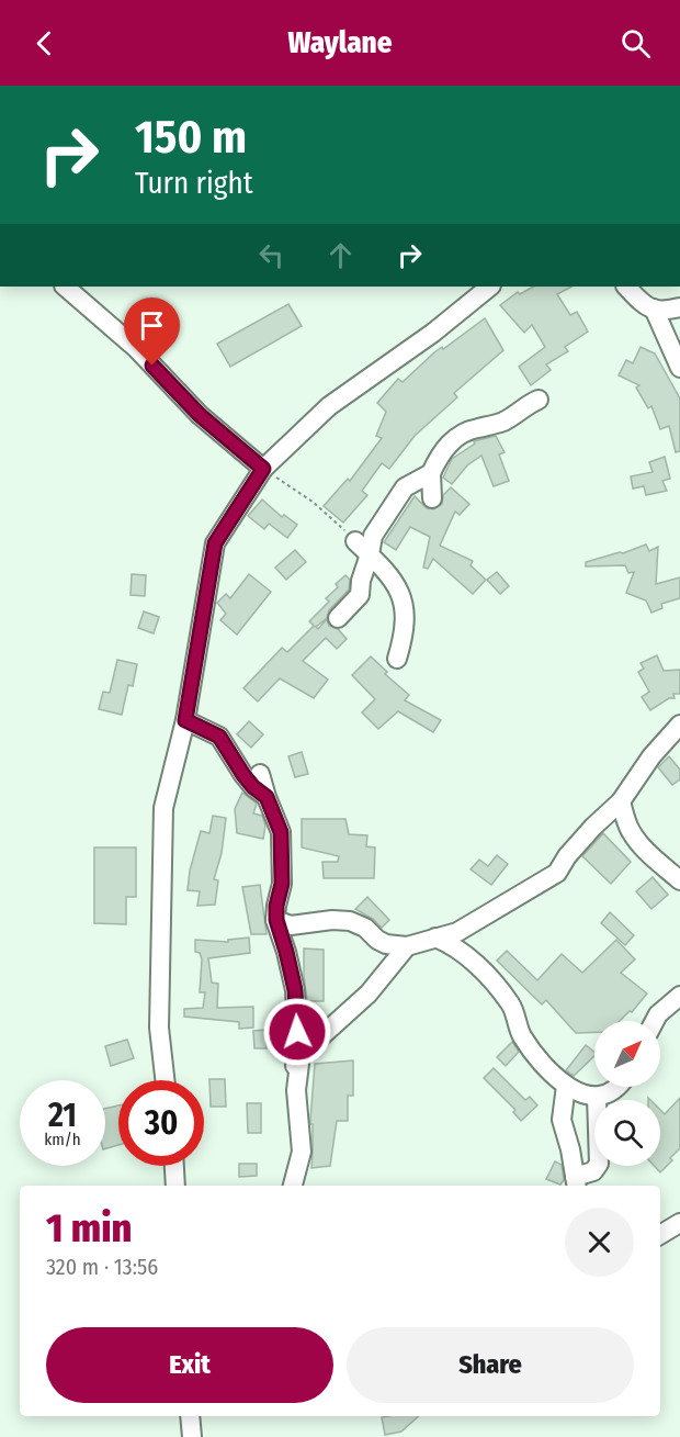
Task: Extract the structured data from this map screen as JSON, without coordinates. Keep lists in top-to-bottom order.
{
  "north": "top right",
  "page": {
    "header": "Waylane",
    "turn": ["150 m", "Turn right"],
    "speed": "21 km/h",
    "limit": "30",
    "heading": ["1 min", "320 m · 13:56"],
    "buttons": ["Exit", "Share"]
  }
}
